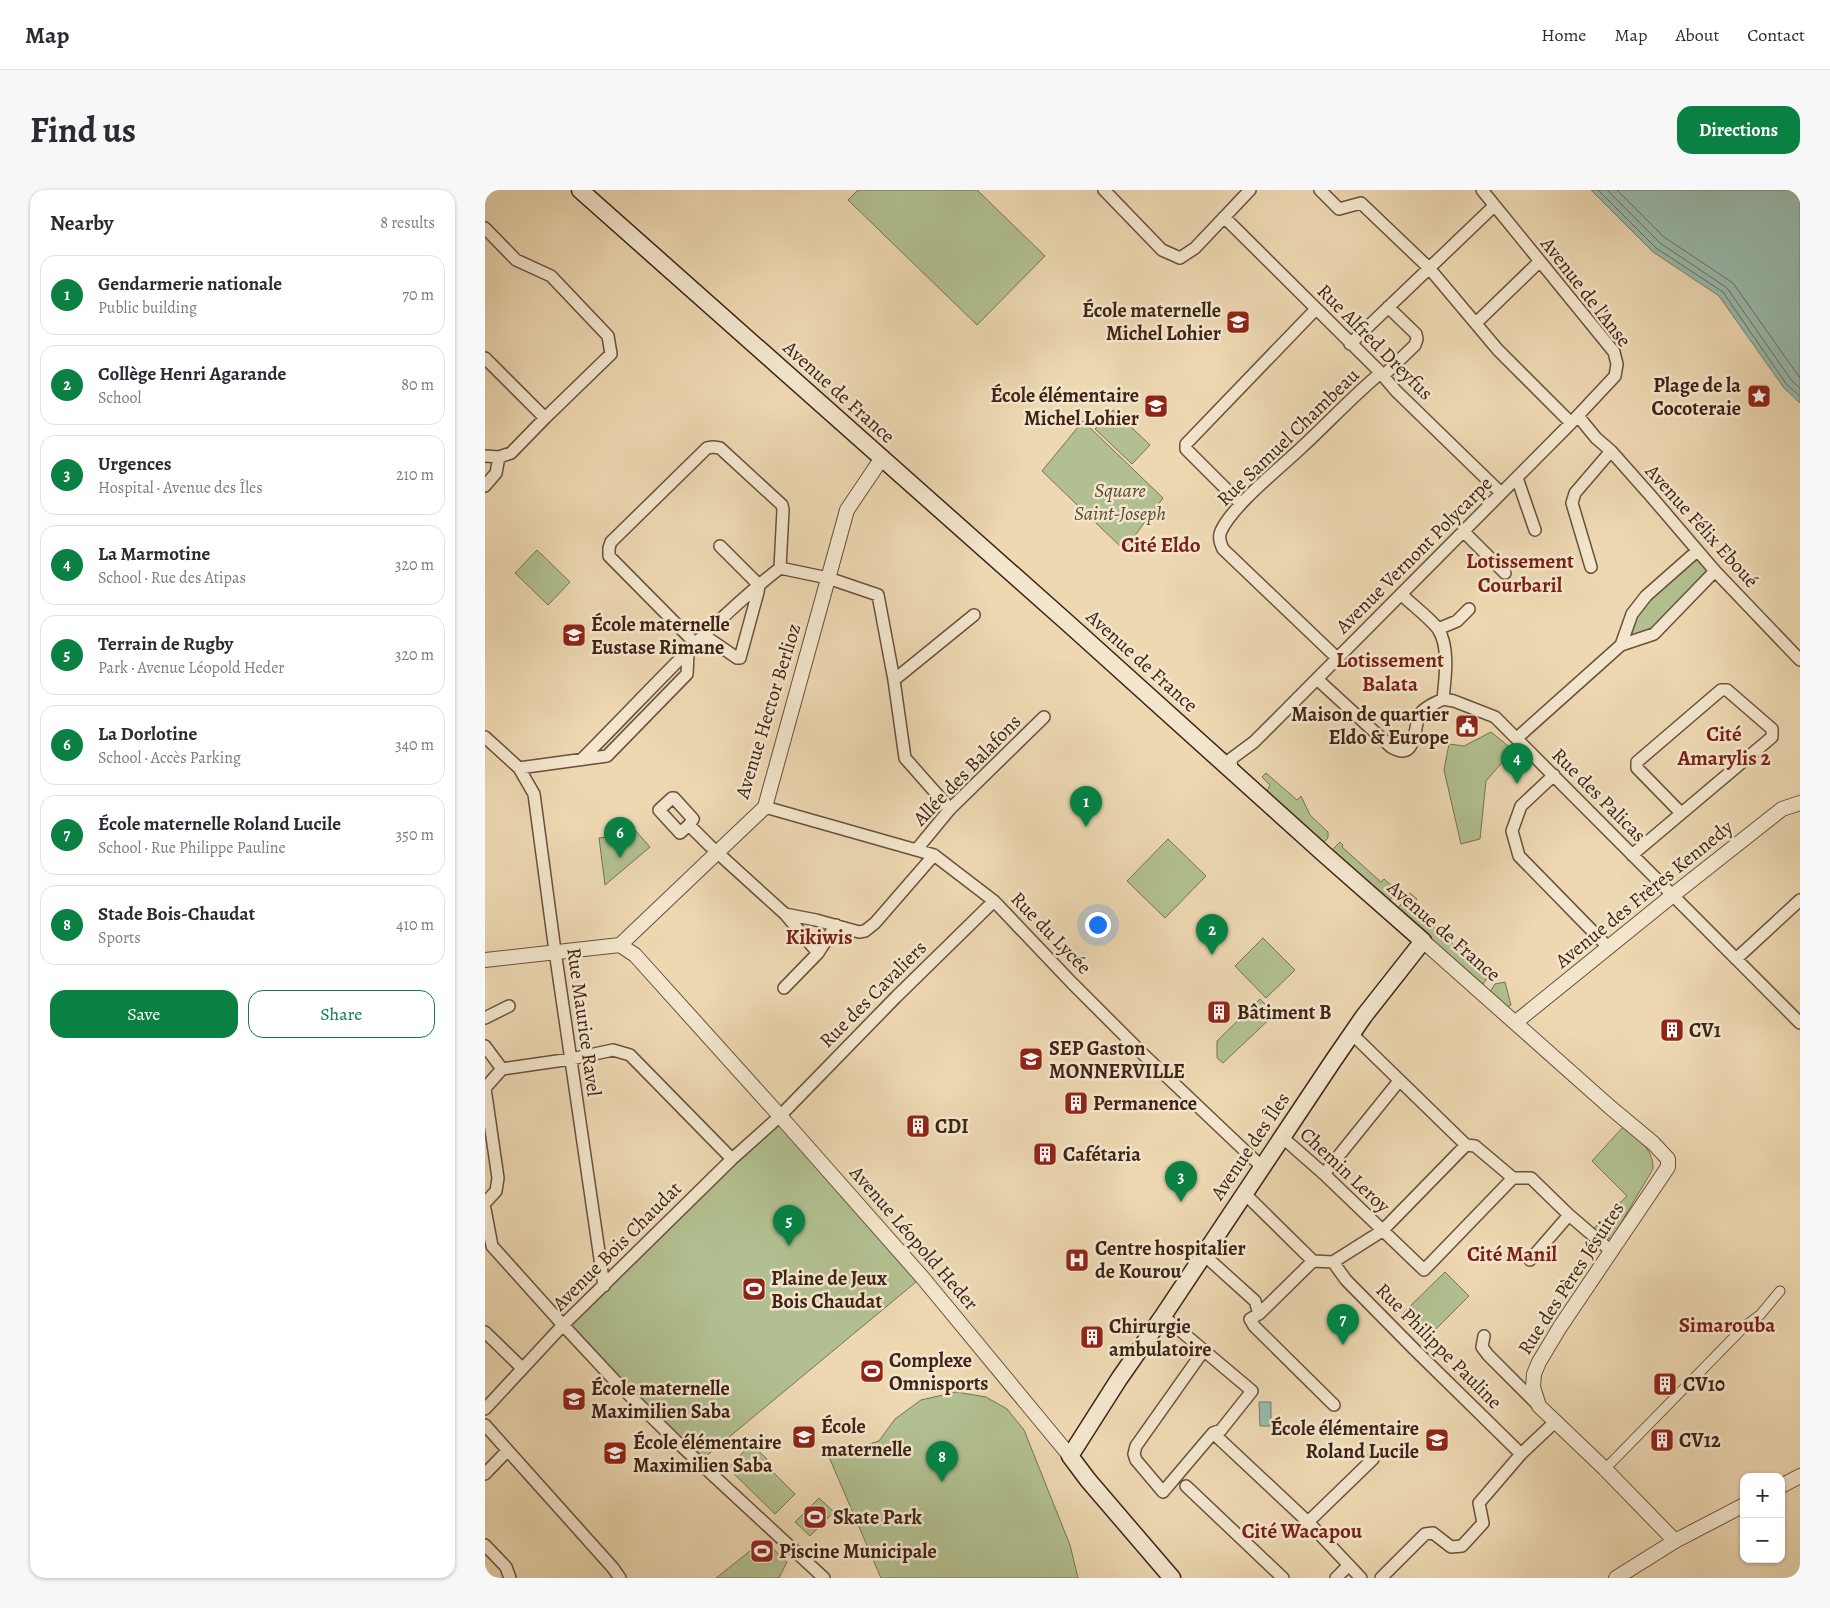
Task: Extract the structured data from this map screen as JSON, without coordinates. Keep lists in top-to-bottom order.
{
  "streets": {
    "main road": ["Avenue de France", "Avenue des Îles", "Avenue Léopold Heder"],
    "street": [
      "Avenue de l'Anse",
      "Rue Alfred Dreyfus",
      "Rue Samuel Chambeau",
      "Avenue Félix Eboué",
      "Avenue Vernont Polycarpe",
      "Avenue Hector Berlioz",
      "Allée des Balafons",
      "Rue des Palicas",
      "Avenue des Frères Kennedy",
      "Rue du Lycée",
      "Rue des Cavaliers",
      "Rue Maurice Ravel",
      "Chemin Leroy",
      "Avenue Bois Chaudat",
      "Rue des Pères Jésuites",
      "Rue Philippe Pauline"
    ]
  },
  "crossings": [
    ["Avenue de l'Anse", "Avenue Félix Eboué"],
    ["Avenue de l'Anse", "Avenue Vernont Polycarpe"],
    ["Rue Alfred Dreyfus", "Rue Samuel Chambeau"],
    ["Rue Alfred Dreyfus", "Avenue Vernont Polycarpe"],
    ["Avenue de France", "Avenue Vernont Polycarpe"],
    ["Avenue de France", "Avenue Hector Berlioz"],
    ["Avenue de France", "Avenue des Frères Kennedy"],
    ["Avenue de France", "Avenue des Îles"],
    ["Avenue de France", "Rue des Pères Jésuites"],
    ["Rue Samuel Chambeau", "Avenue Vernont Polycarpe"],
    ["Avenue Félix Eboué", "Avenue Vernont Polycarpe"],
    ["Avenue Hector Berlioz", "Rue du Lycée"],
    ["Avenue Hector Berlioz", "Avenue Léopold Heder"],
    ["Allée des Balafons", "Rue du Lycée"],
    ["Rue des Palicas", "Avenue des Frères Kennedy"],
    ["Rue du Lycée", "Rue des Cavaliers"],
    ["Rue du Lycée", "Avenue des Îles"],
    ["Rue des Cavaliers", "Avenue Léopold Heder"],
    ["Rue des Cavaliers", "Avenue Bois Chaudat"],
    ["Rue Maurice Ravel", "Avenue Bois Chaudat"],
    ["Avenue des Îles", "Chemin Leroy"],
    ["Avenue des Îles", "Avenue Léopold Heder"],
    ["Avenue Léopold Heder", "Avenue Bois Chaudat"]
  ],
  "districts": [
    "Cité Eldo",
    "Lotissement Courbaril",
    "Lotissement Balata",
    "Cité Amarylis 2",
    "Kikiwis",
    "Cité Manil",
    "Simarouba",
    "Cité Wacapou"
  ],
  "parks": ["Square Saint-Joseph"],
  "places": {
    "school or university": [
      "École maternelle Michel Lohier",
      "École élémentaire Michel Lohier",
      "École maternelle Eustase Rimane",
      "SEP Gaston MONNERVILLE",
      "École maternelle Maximilien Saba",
      "École maternelle",
      "École élémentaire Roland Lucile",
      "École élémentaire Maximilien Saba"
    ],
    "place": ["Plage de la Cocoteraie"],
    "public building": ["Maison de quartier Eldo & Europe"],
    "building": [
      "Bâtiment B",
      "CV1",
      "Permanence",
      "CDI",
      "Cafétaria",
      "Chirurgie ambulatoire",
      "CV10",
      "CV12"
    ],
    "hospital": ["Centre hospitalier de Kourou"],
    "sports": [
      "Plaine de Jeux Bois Chaudat",
      "Complexe Omnisports",
      "Skate Park",
      "Piscine Municipale"
    ]
  },
  "page": {
    "header": "Map",
    "nav": [
      "Home",
      "Map",
      "About",
      "Contact"
    ],
    "title": "Find us",
    "buttons": [
      "Directions",
      ["Save", "Share"]
    ],
    "heading": ["Nearby", "8 results"],
    "list": [
      {
        "mark": "1",
        "name": "Gendarmerie nationale",
        "note": "Public building",
        "value": "70 m"
      },
      {
        "mark": "2",
        "name": "Collège Henri Agarande",
        "note": "School",
        "value": "80 m"
      },
      {
        "mark": "3",
        "name": "Urgences",
        "note": "Hospital · Avenue des Îles",
        "value": "210 m"
      },
      {
        "mark": "4",
        "name": "La Marmotine",
        "note": "School · Rue des Atipas",
        "value": "320 m"
      },
      {
        "mark": "5",
        "name": "Terrain de Rugby",
        "note": "Park · Avenue Léopold Heder",
        "value": "320 m"
      },
      {
        "mark": "6",
        "name": "La Dorlotine",
        "note": "School · Accès Parking",
        "value": "340 m"
      },
      {
        "mark": "7",
        "name": "École maternelle Roland Lucile",
        "note": "School · Rue Philippe Pauline",
        "value": "350 m"
      },
      {
        "mark": "8",
        "name": "Stade Bois-Chaudat",
        "note": "Sports",
        "value": "410 m"
      }
    ],
    "pins": [
      "4",
      "1",
      "6",
      "2",
      "3",
      "5",
      "7",
      "8"
    ],
    "map_buttons": ["+", "−"]
  }
}
